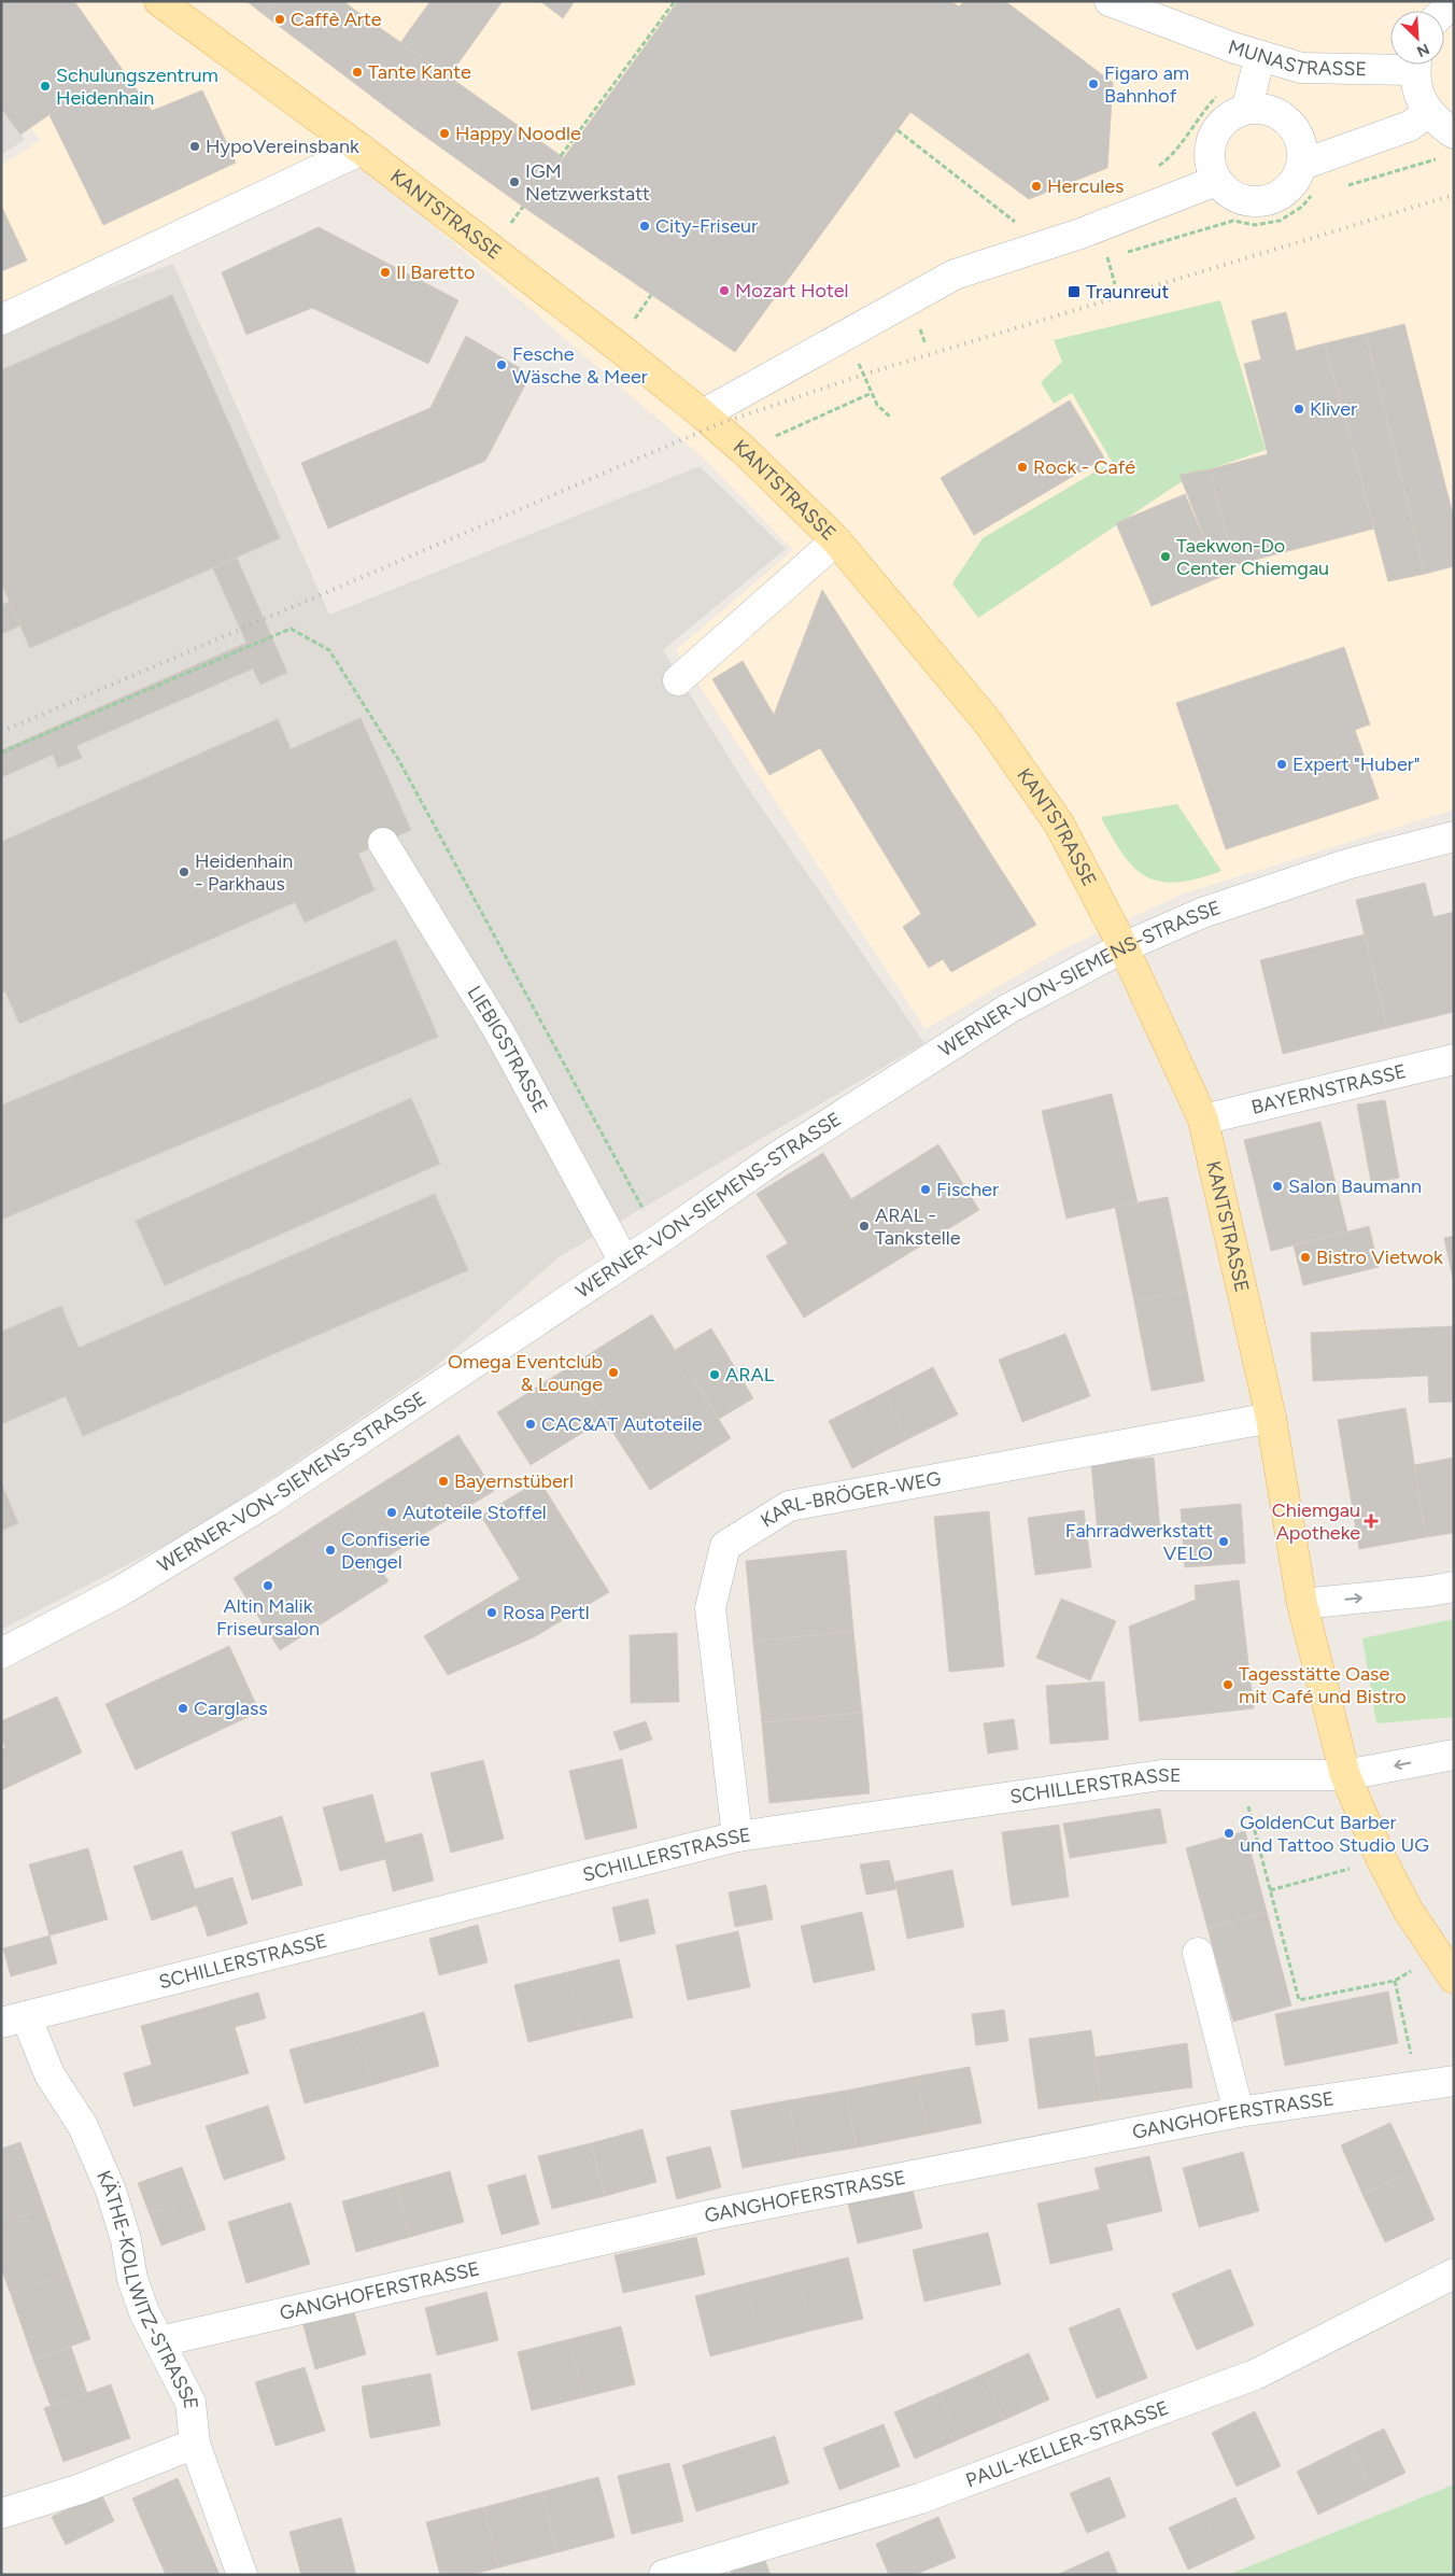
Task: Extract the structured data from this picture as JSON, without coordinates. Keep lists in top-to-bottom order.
{
  "streets": {
    "main road": ["KANTSTRASSE"],
    "street": [
      "MUNASTRASSE",
      "WERNER-VON-SIEMENS-STRASSE",
      "LIEBIGSTRASSE",
      "BAYERNSTRASSE",
      "KARL-BRÖGER-WEG",
      "SCHILLERSTRASSE",
      "GANGHOFERSTRASSE",
      "KÄTHE-KOLLWITZ-STRASSE",
      "PAUL-KELLER-STRASSE"
    ]
  },
  "crossings": [
    ["KANTSTRASSE", "WERNER-VON-SIEMENS-STRASSE"],
    ["KANTSTRASSE", "BAYERNSTRASSE"],
    ["KANTSTRASSE", "KARL-BRÖGER-WEG"],
    ["KANTSTRASSE", "SCHILLERSTRASSE"],
    ["WERNER-VON-SIEMENS-STRASSE", "LIEBIGSTRASSE"],
    ["KARL-BRÖGER-WEG", "SCHILLERSTRASSE"],
    ["SCHILLERSTRASSE", "KÄTHE-KOLLWITZ-STRASSE"],
    ["GANGHOFERSTRASSE", "KÄTHE-KOLLWITZ-STRASSE"]
  ],
  "places": {
    "other": [
      "Caffè Arte",
      "Tante Kante",
      "Figaro am Bahnhof",
      "Schulungszentrum Heidenhain",
      "Happy Noodle",
      "HypoVereinsbank",
      "IGM Netzwerkstatt",
      "Hercules",
      "City-Friseur",
      "Il Baretto",
      "Mozart Hotel",
      "Fesche Wäsche & Meer",
      "Kliver",
      "Rock - Café",
      "Taekwon-Do Center Chiemgau",
      "Expert \"Huber\"",
      "Heidenhain - Parkhaus",
      "Salon Baumann",
      "Fischer",
      "ARAL - Tankstelle",
      "Bistro Vietwok",
      "Omega Eventclub & Lounge",
      "ARAL",
      "CAC&AT Autoteile",
      "Bayernstüberl",
      "Autoteile Stoffel",
      "Fahrradwerkstatt VELO",
      "Confiserie Dengel",
      "Altin Malik Friseursalon",
      "Rosa Pertl",
      "Tagesstätte Oase mit Café und Bistro",
      "Carglass",
      "GoldenCut Barber und Tattoo Studio UG"
    ],
    "transit": ["Traunreut"],
    "health": ["Chiemgau Apotheke"]
  },
  "north": "bottom right"
}
